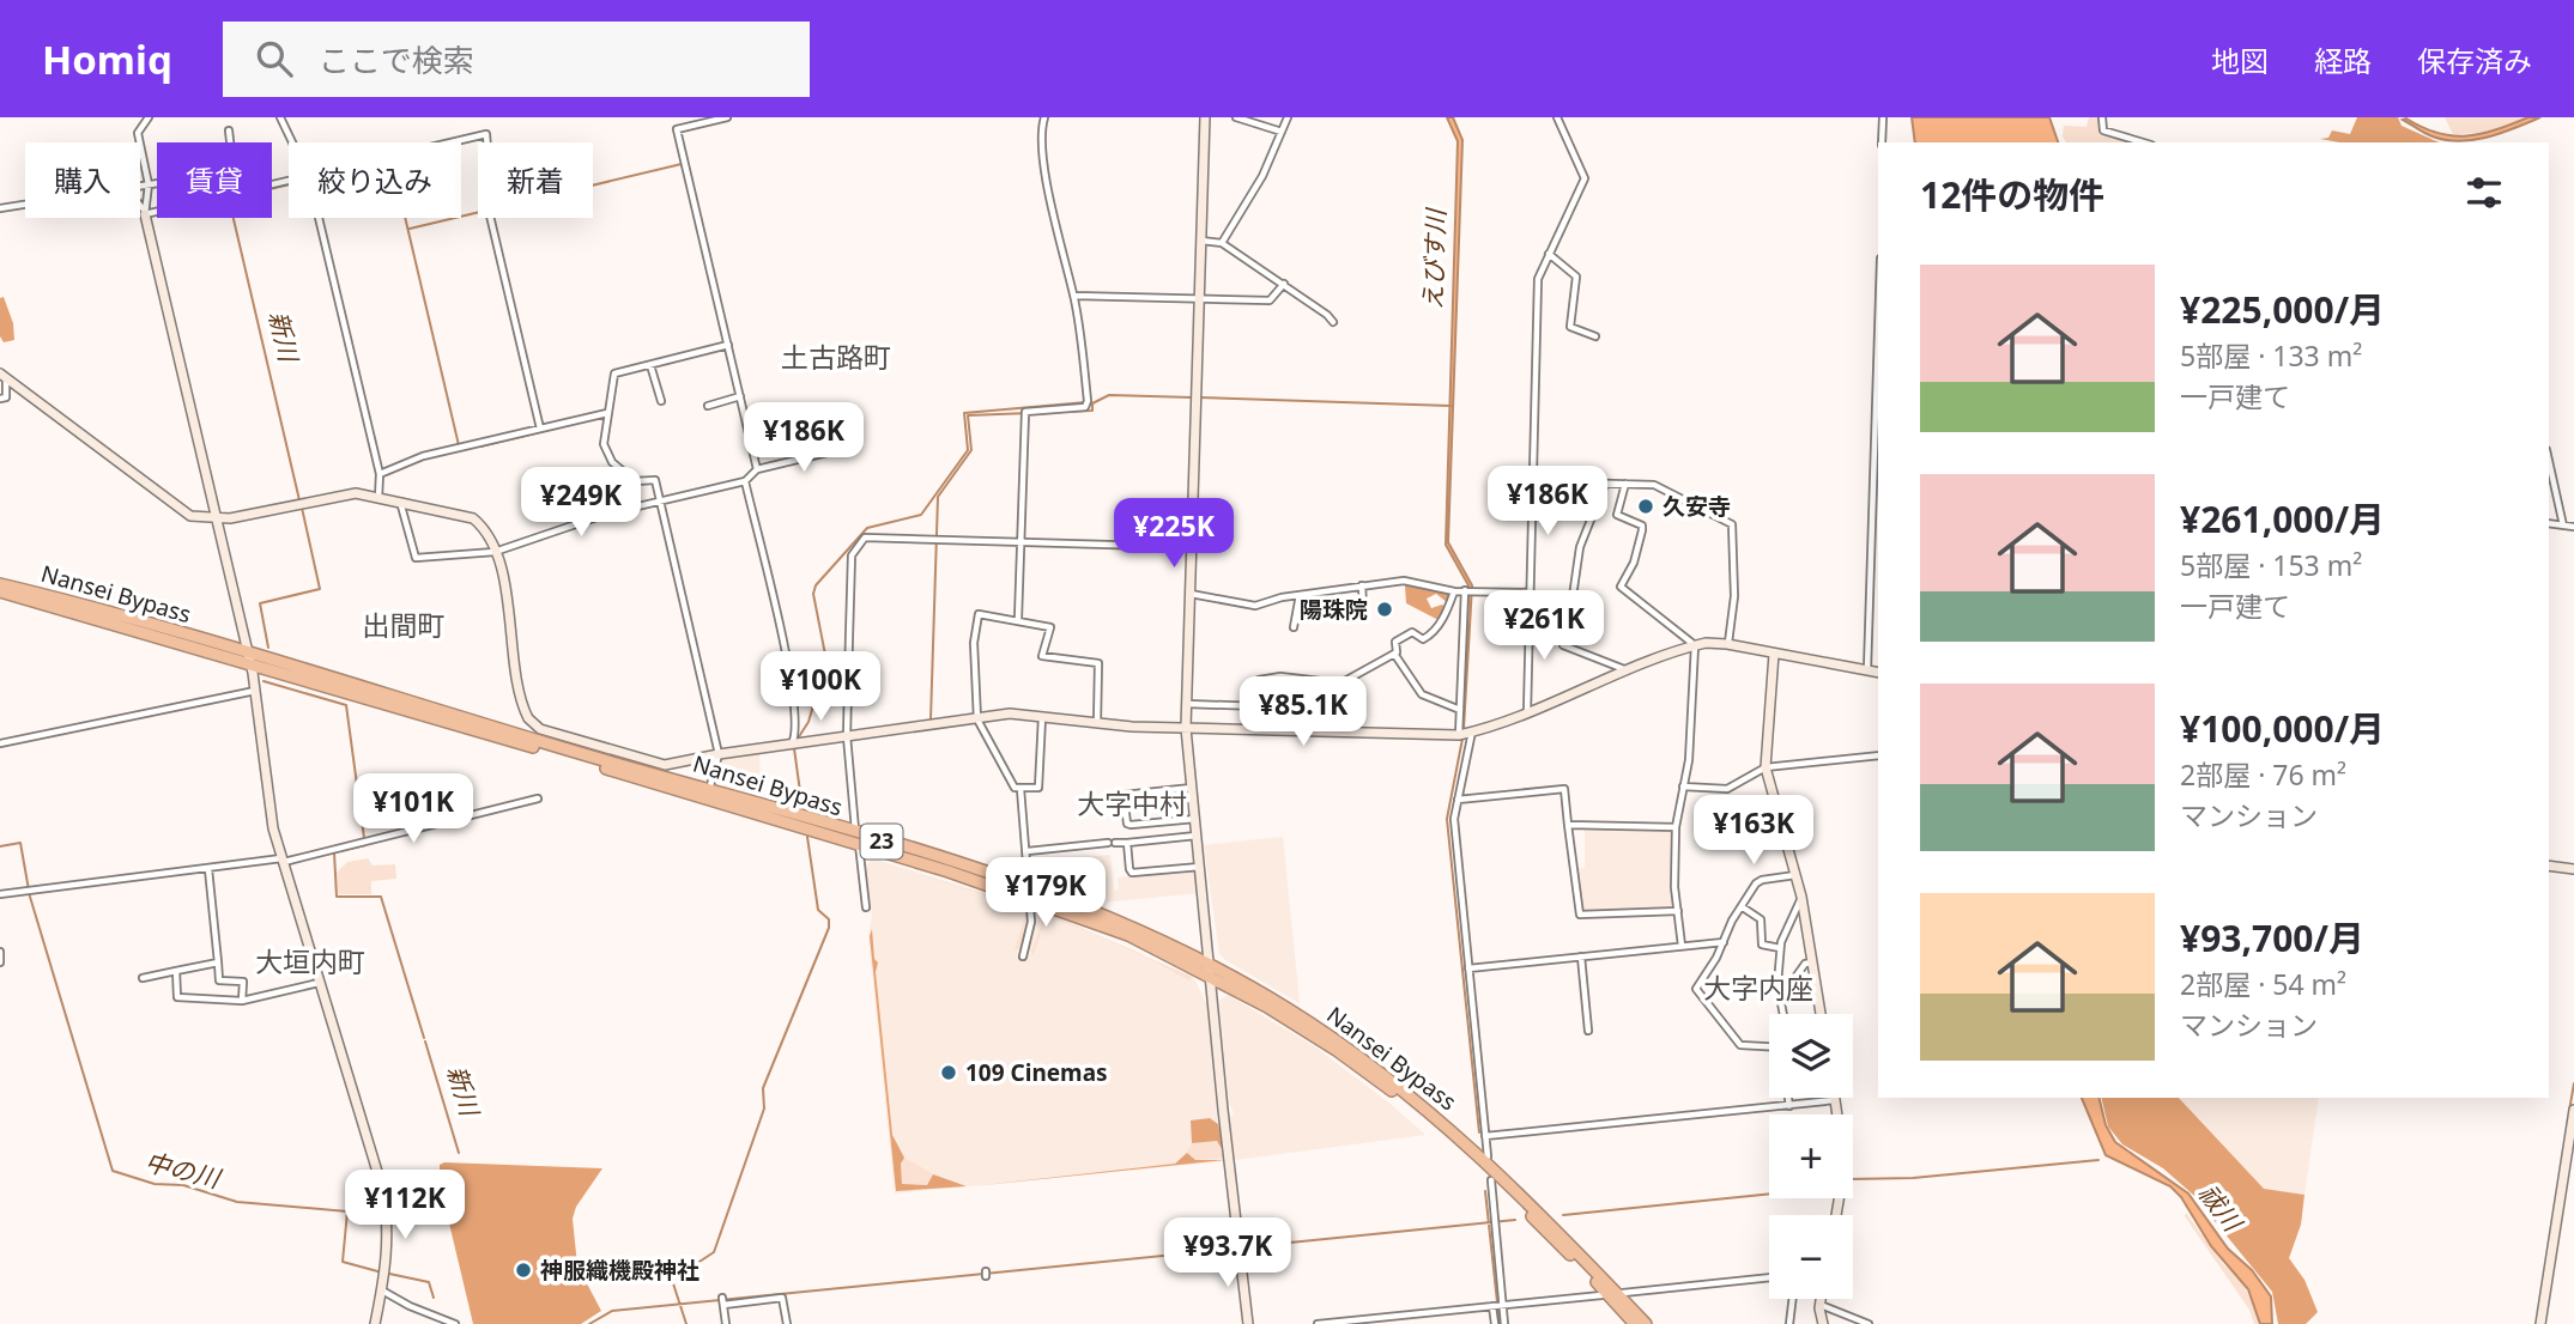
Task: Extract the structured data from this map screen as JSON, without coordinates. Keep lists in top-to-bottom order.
{
  "streets": {
    "highway": ["Nansei Bypass", "23"]
  },
  "districts": [
    "土古路町",
    "出間町",
    "大字中村",
    "大垣内町",
    "大字内座"
  ],
  "water": [
    "えびす川",
    "新川",
    "中の川",
    "祓川"
  ],
  "places": [
    "久安寺",
    "陽珠院",
    "109 Cinemas",
    "神服織機殿神社"
  ],
  "page": {
    "header": "Homiq",
    "search": "ここで検索",
    "nav": ["地図", "経路", "保存済み"],
    "chip": [
      "購入",
      "賃貸",
      "絞り込み",
      "新着"
    ],
    "heading": "12件の物件",
    "list": [
      {
        "name": "¥225,000/月",
        "note": "5部屋 · 133 m² · 一戸建て"
      },
      {
        "name": "¥261,000/月",
        "note": "5部屋 · 153 m² · 一戸建て"
      },
      {
        "name": "¥100,000/月",
        "note": "2部屋 · 76 m² · マンション"
      },
      {
        "name": "¥93,700/月",
        "note": "2部屋 · 54 m² · マンション"
      }
    ],
    "price": [
      "¥186K",
      "¥186K",
      "¥249K",
      "¥225K",
      "¥261K",
      "¥100K",
      "¥85.1K",
      "¥101K",
      "¥163K",
      "¥179K",
      "¥112K",
      "¥93.7K"
    ],
    "map_buttons": ["+", "−"]
  }
}
